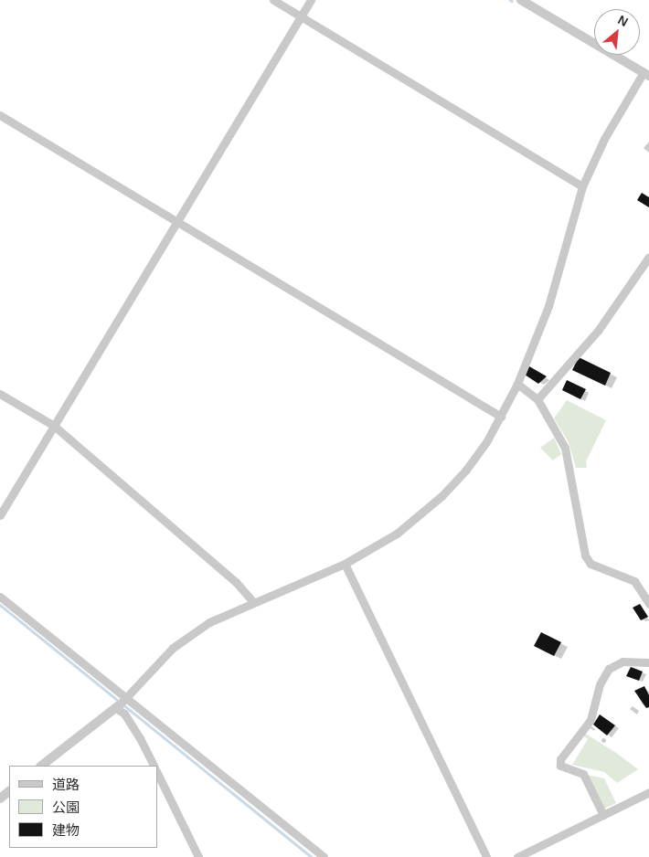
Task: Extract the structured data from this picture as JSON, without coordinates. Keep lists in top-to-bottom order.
{
  "legend": ["道路", "公園", "建物"],
  "north": "top right"
}
